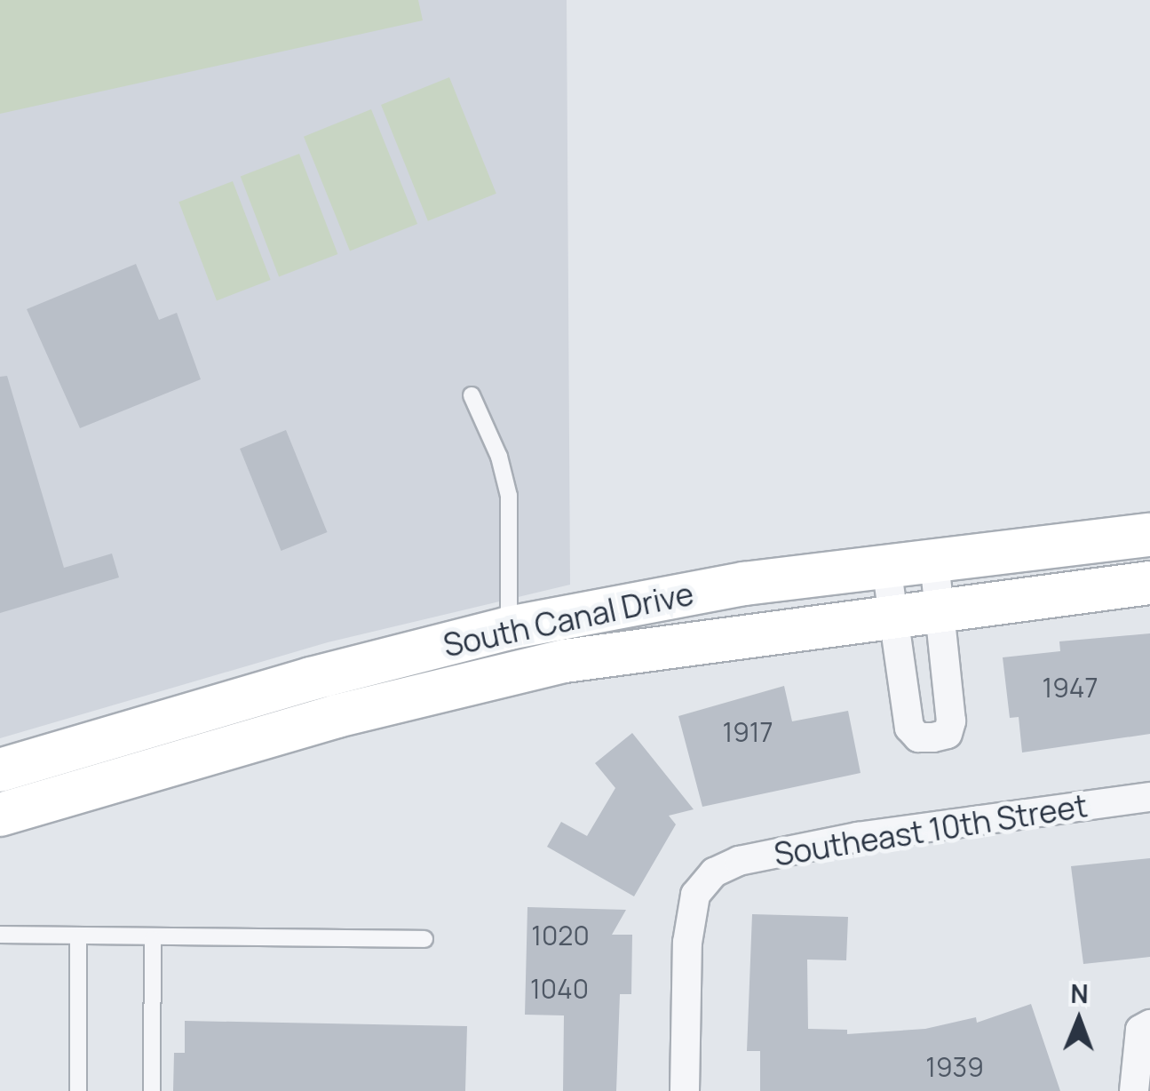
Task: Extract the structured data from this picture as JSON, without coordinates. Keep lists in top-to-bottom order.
{
  "streets": {
    "street": ["South Canal Drive", "Southeast 10th Street"]
  },
  "house_numbers": [
    "1947",
    "1917",
    "1020",
    "1040",
    "1939"
  ],
  "north": "top"
}
